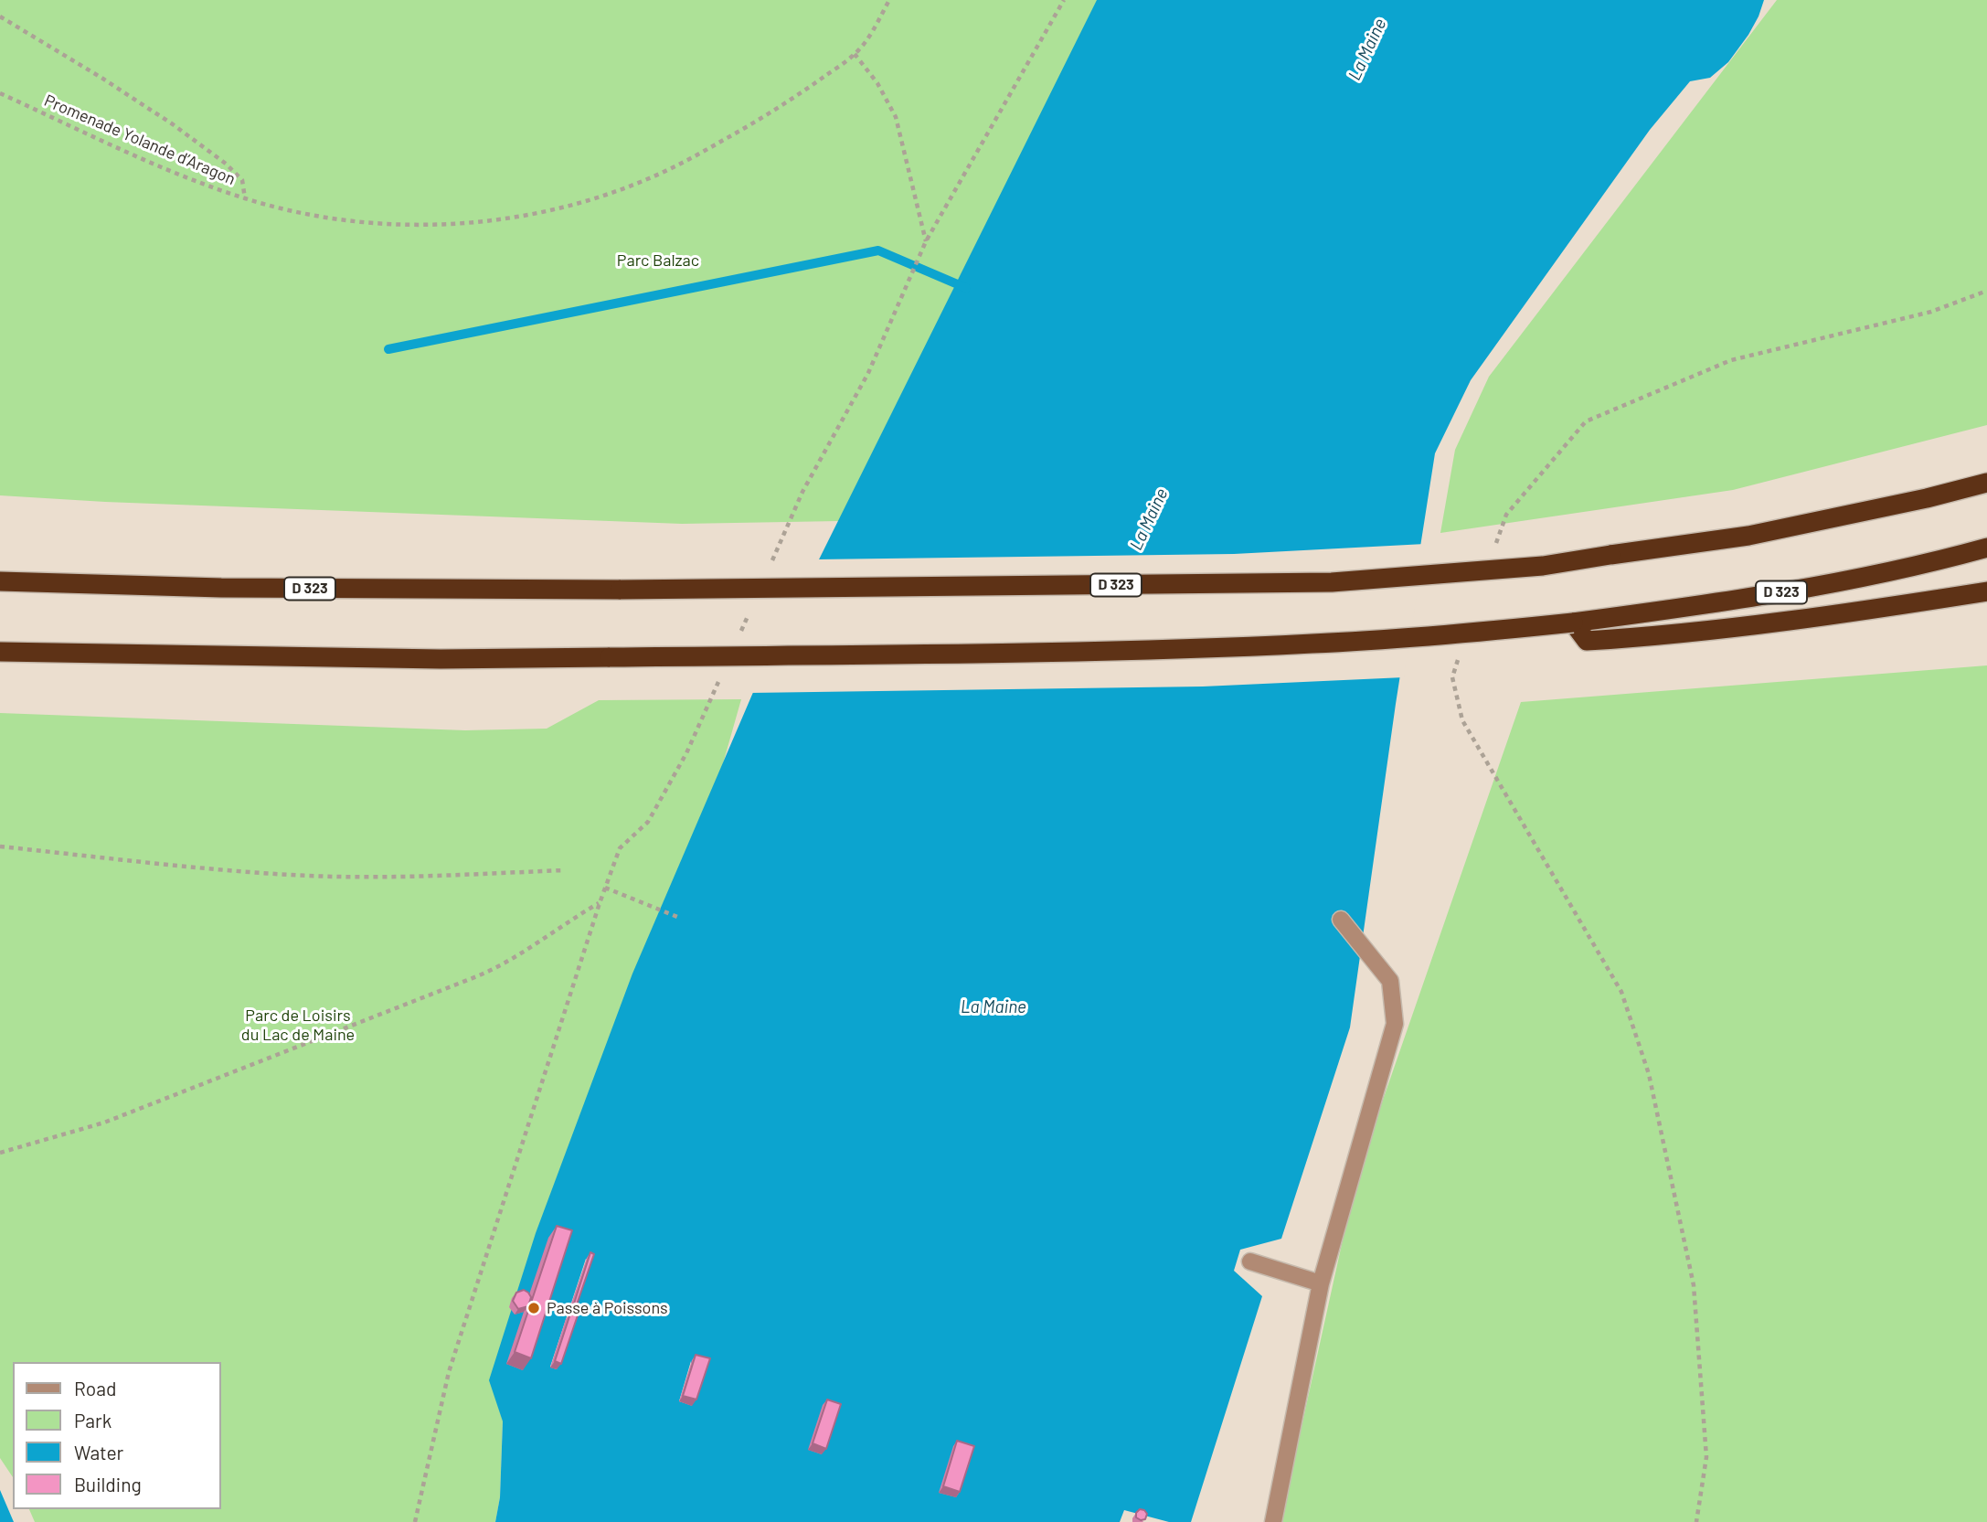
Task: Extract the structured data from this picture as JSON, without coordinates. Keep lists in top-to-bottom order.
{
  "streets": {
    "highway": ["D 323"],
    "path": ["Promenade Yolande d’Aragon"]
  },
  "water": ["La Maine"],
  "parks": ["Parc Balzac", "Parc de Loisirs du Lac de Maine"],
  "places": ["Passe à Poissons"],
  "legend": [
    "Road",
    "Park",
    "Water",
    "Building"
  ]
}
